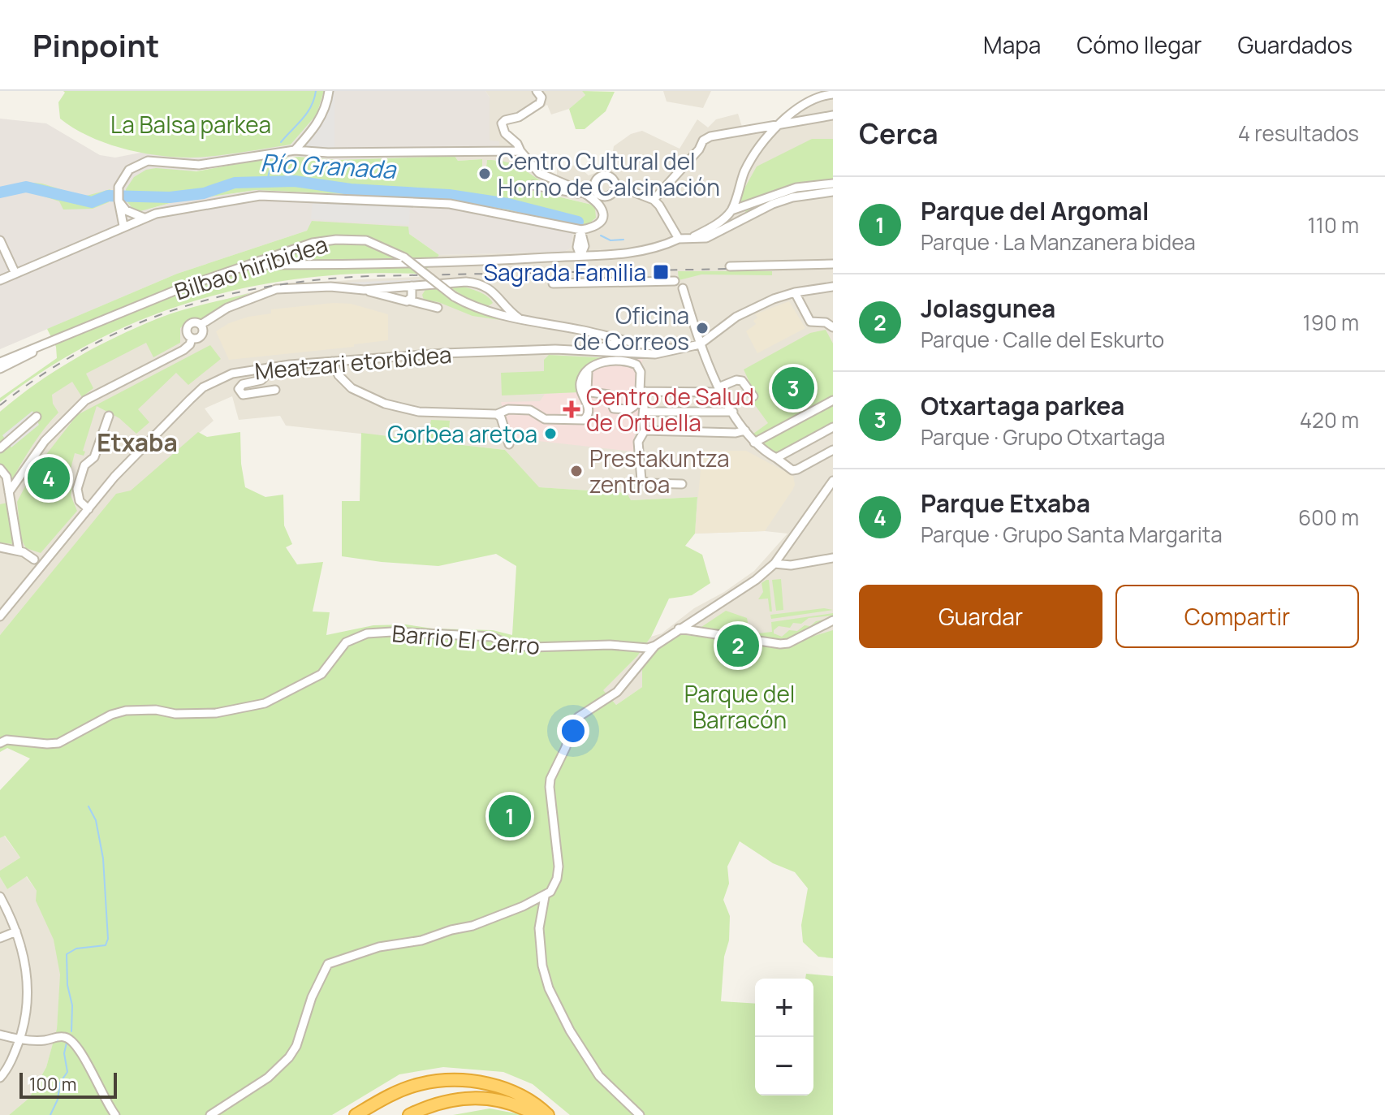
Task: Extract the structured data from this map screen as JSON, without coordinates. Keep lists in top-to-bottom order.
{
  "streets": {
    "street": ["Bilbao hiribidea", "Meatzari etorbidea", "Barrio El Cerro"]
  },
  "crossings": [
    ["Bilbao hiribidea", "Meatzari etorbidea"]
  ],
  "districts": ["Etxaba"],
  "water": ["Río Granada"],
  "parks": ["La Balsa parkea", "Parque del Barracón"],
  "places": {
    "other": [
      "Centro Cultural del Horno de Calcinación",
      "Oficina de Correos",
      "Gorbea aretoa",
      "Prestakuntza zentroa"
    ],
    "transit": ["Sagrada Familia"],
    "health": ["Centro de Salud de Ortuella"]
  },
  "scale_bar": "100 m",
  "page": {
    "header": "Pinpoint",
    "nav": ["Mapa", "Cómo llegar", "Guardados"],
    "heading": ["Cerca", "4 resultados"],
    "list": [
      {
        "mark": "1",
        "name": "Parque del Argomal",
        "note": "Parque · La Manzanera bidea",
        "value": "110 m"
      },
      {
        "mark": "2",
        "name": "Jolasgunea",
        "note": "Parque · Calle del Eskurto",
        "value": "190 m"
      },
      {
        "mark": "3",
        "name": "Otxartaga parkea",
        "note": "Parque · Grupo Otxartaga",
        "value": "420 m"
      },
      {
        "mark": "4",
        "name": "Parque Etxaba",
        "note": "Parque · Grupo Santa Margarita",
        "value": "600 m"
      }
    ],
    "pins": [
      "3",
      "4",
      "2",
      "1"
    ],
    "buttons": ["Guardar", "Compartir"],
    "map_buttons": ["+", "−"],
    "scale": "100 m"
  }
}
